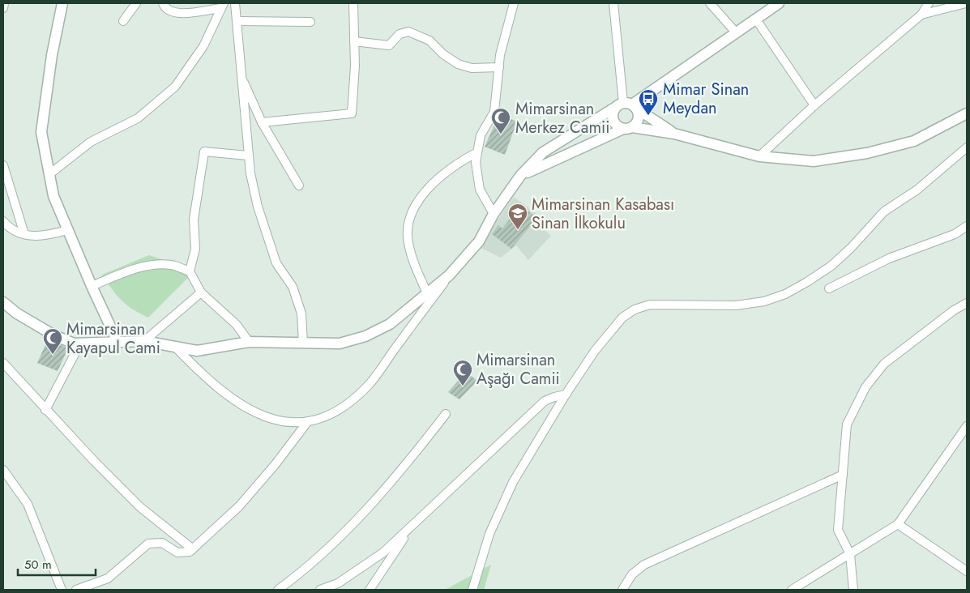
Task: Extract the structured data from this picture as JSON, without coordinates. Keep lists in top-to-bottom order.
{
  "places": {
    "bus stop": ["Mimar Sinan Meydan"],
    "mosque": ["Mimarsinan Merkez Camii", "Mimarsinan Kayapul Cami", "Mimarsinan Aşağı Camii"],
    "school or university": ["Mimarsinan Kasabası Sinan İlkokulu"]
  },
  "scale_bar": "50 m"
}
